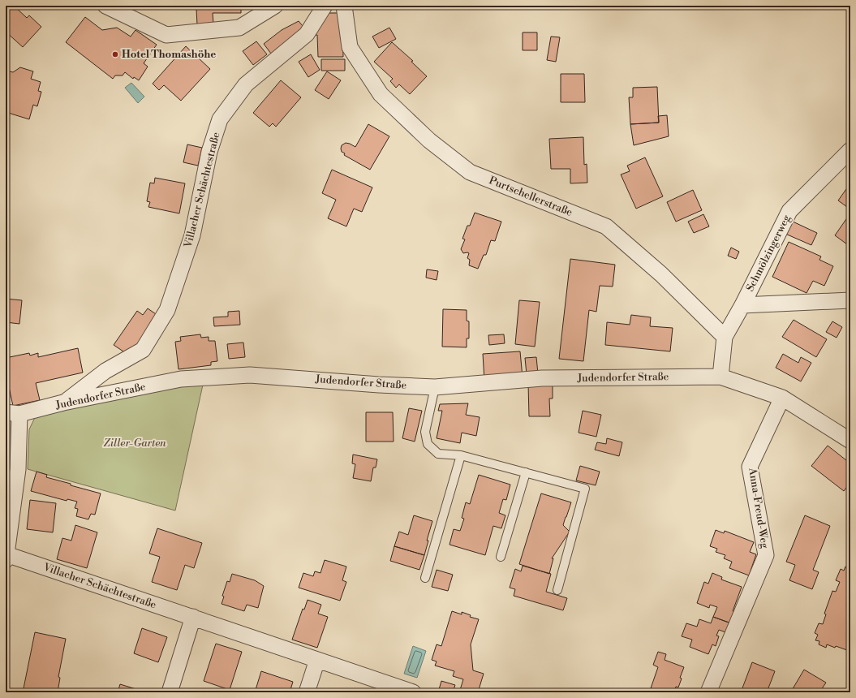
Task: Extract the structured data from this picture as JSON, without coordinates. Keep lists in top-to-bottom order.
{
  "streets": {
    "street": [
      "Villacher Schächtestraße",
      "Purtschellerstraße",
      "Schmölzingerweg",
      "Judendorfer Straße",
      "Anna-Freud-Weg"
    ]
  },
  "crossings": [
    ["Villacher Schächtestraße", "Judendorfer Straße"],
    ["Purtschellerstraße", "Schmölzingerweg"],
    ["Judendorfer Straße", "Anna-Freud-Weg"]
  ],
  "parks": ["Ziller-Garten"],
  "places": ["Hotel Thomashöhe"]
}
